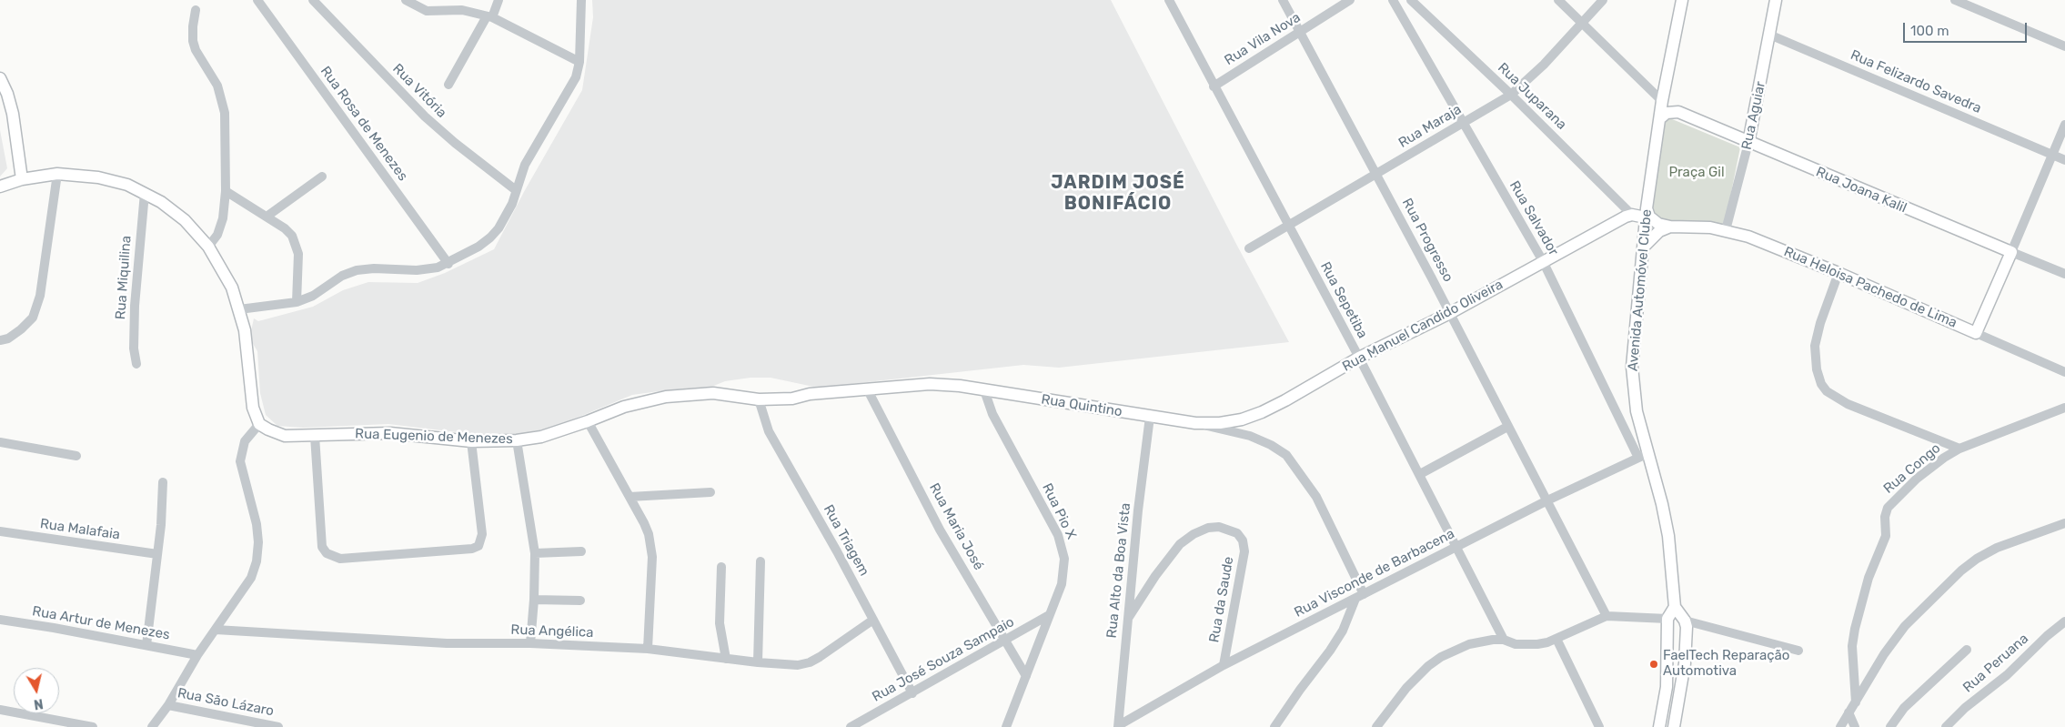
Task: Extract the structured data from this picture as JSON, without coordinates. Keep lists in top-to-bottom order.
{
  "streets": {
    "main road": [
      "Rua Aguiar",
      "Rua Joana Kalil",
      "Rua Heloisa Pachedo de Lima",
      "Avenida Automóvel Clube",
      "Rua Manuel Candido Oliveira",
      "Rua Quintino",
      "Rua Eugenio de Menezes"
    ],
    "street": [
      "Rua Vila Nova",
      "Rua Felizardo Savedra",
      "Rua Vitória",
      "Rua Juparana",
      "Rua Rosa de Menezes",
      "Rua Maraja",
      "Rua Salvador",
      "Rua Progresso",
      "Rua Miquilina",
      "Rua Sepetiba",
      "Rua Congo",
      "Rua Pio X",
      "Rua Maria José",
      "Rua Malafaia",
      "Rua Triagem",
      "Rua Alto da Boa Vista",
      "Rua Visconde de Barbacena",
      "Rua da Saude",
      "Rua Artur de Menezes",
      "Rua Angélica",
      "Rua José Souza Sampaio",
      "Rua Peruana",
      "Rua São Lázaro"
    ]
  },
  "crossings": [
    ["Rua Vila Nova", "Rua Progresso"],
    ["Rua Vila Nova", "Rua Sepetiba"],
    ["Rua Felizardo Savedra", "Rua Aguiar"],
    ["Rua Juparana", "Rua Maraja"],
    ["Rua Juparana", "Rua Manuel Candido Oliveira"],
    ["Rua Aguiar", "Rua Joana Kalil"],
    ["Rua Aguiar", "Rua Heloisa Pachedo de Lima"],
    ["Rua Maraja", "Rua Salvador"],
    ["Rua Maraja", "Rua Progresso"],
    ["Rua Maraja", "Rua Sepetiba"],
    ["Rua Joana Kalil", "Avenida Automóvel Clube"],
    ["Rua Salvador", "Avenida Automóvel Clube"],
    ["Rua Salvador", "Rua Manuel Candido Oliveira"],
    ["Rua Salvador", "Rua Visconde de Barbacena"],
    ["Rua Progresso", "Rua Manuel Candido Oliveira"],
    ["Rua Progresso", "Rua Visconde de Barbacena"],
    ["Rua Heloisa Pachedo de Lima", "Avenida Automóvel Clube"],
    ["Avenida Automóvel Clube", "Rua Visconde de Barbacena"],
    ["Rua Sepetiba", "Rua Manuel Candido Oliveira"],
    ["Rua Sepetiba", "Rua Visconde de Barbacena"],
    ["Rua Manuel Candido Oliveira", "Rua Quintino"],
    ["Rua Quintino", "Rua Eugenio de Menezes"],
    ["Rua Quintino", "Rua Pio X"],
    ["Rua Quintino", "Rua Maria José"],
    ["Rua Quintino", "Rua Triagem"],
    ["Rua Quintino", "Rua Alto da Boa Vista"],
    ["Rua Quintino", "Rua Visconde de Barbacena"],
    ["Rua Pio X", "Rua Maria José"],
    ["Rua Pio X", "Rua José Souza Sampaio"],
    ["Rua Maria José", "Rua José Souza Sampaio"],
    ["Rua Triagem", "Rua Angélica"],
    ["Rua Triagem", "Rua José Souza Sampaio"],
    ["Rua Alto da Boa Vista", "Rua Visconde de Barbacena"],
    ["Rua Alto da Boa Vista", "Rua da Saude"],
    ["Rua Visconde de Barbacena", "Rua da Saude"]
  ],
  "districts": ["JARDIM JOSÉ BONIFÁCIO"],
  "parks": ["Praça Gil"],
  "places": ["FaelTech Reparação Automotiva"],
  "scale_bar": "100 m",
  "north": "bottom"
}
